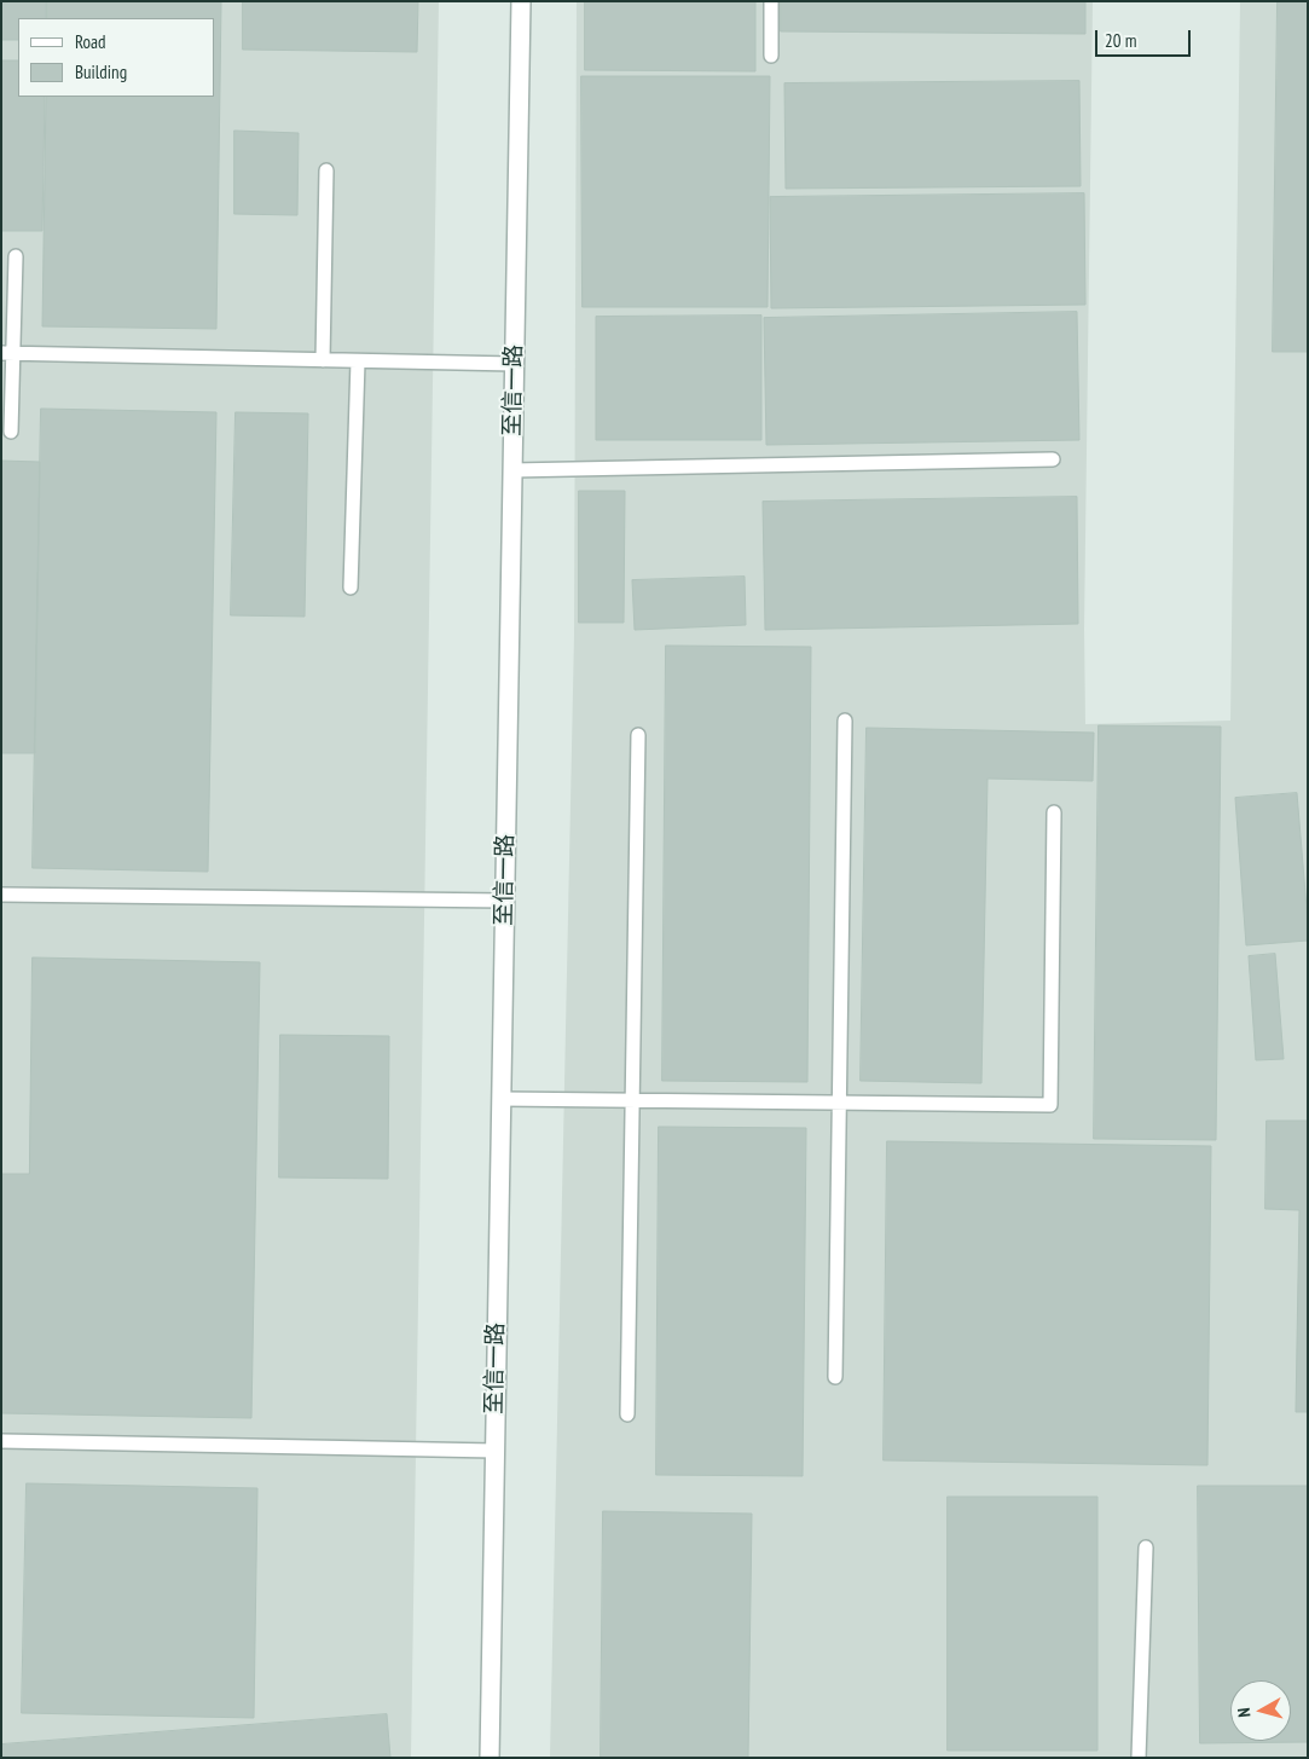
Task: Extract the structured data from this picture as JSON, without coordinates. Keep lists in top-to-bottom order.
{
  "streets": {
    "street": ["至信一路"]
  },
  "legend": ["Road", "Building"],
  "scale_bar": "20 m",
  "north": "left"
}
